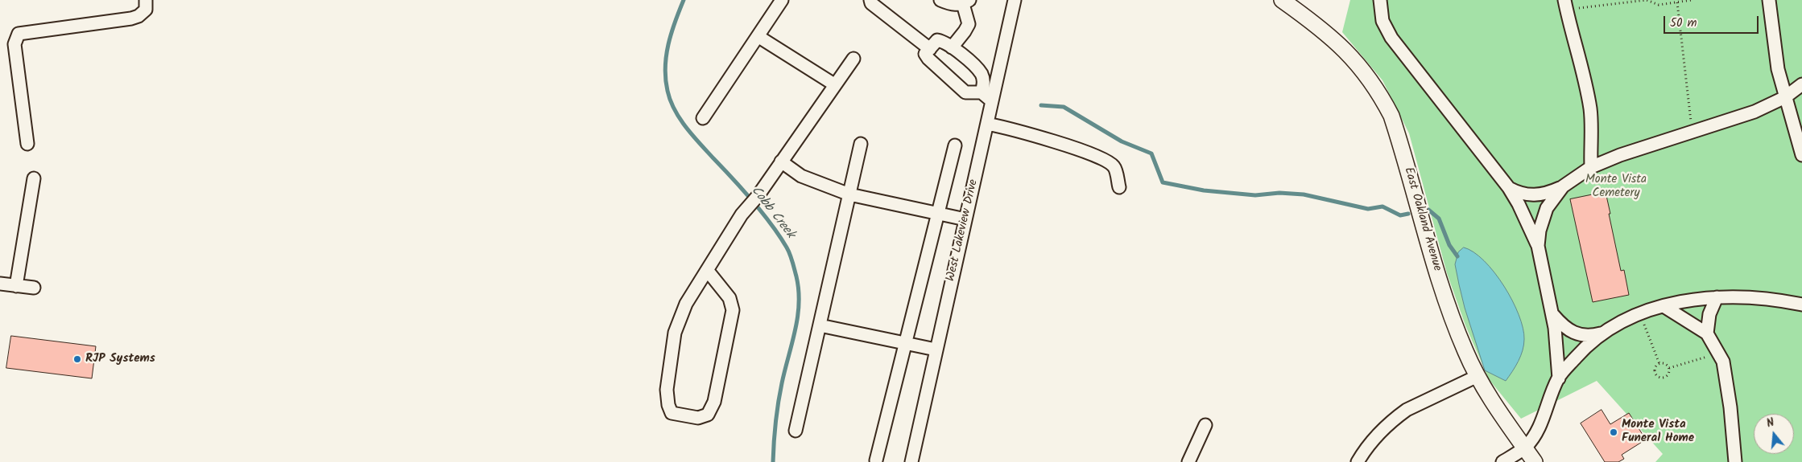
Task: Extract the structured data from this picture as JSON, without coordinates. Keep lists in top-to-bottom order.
{
  "streets": {
    "main road": ["East Oakland Avenue"],
    "street": ["West Lakeview Drive"]
  },
  "water": ["Cobb Creek"],
  "parks": ["Monte Vista Cemetery"],
  "places": ["RJP Systems", "Monte Vista Funeral Home"],
  "scale_bar": "50 m",
  "north": "top"
}
